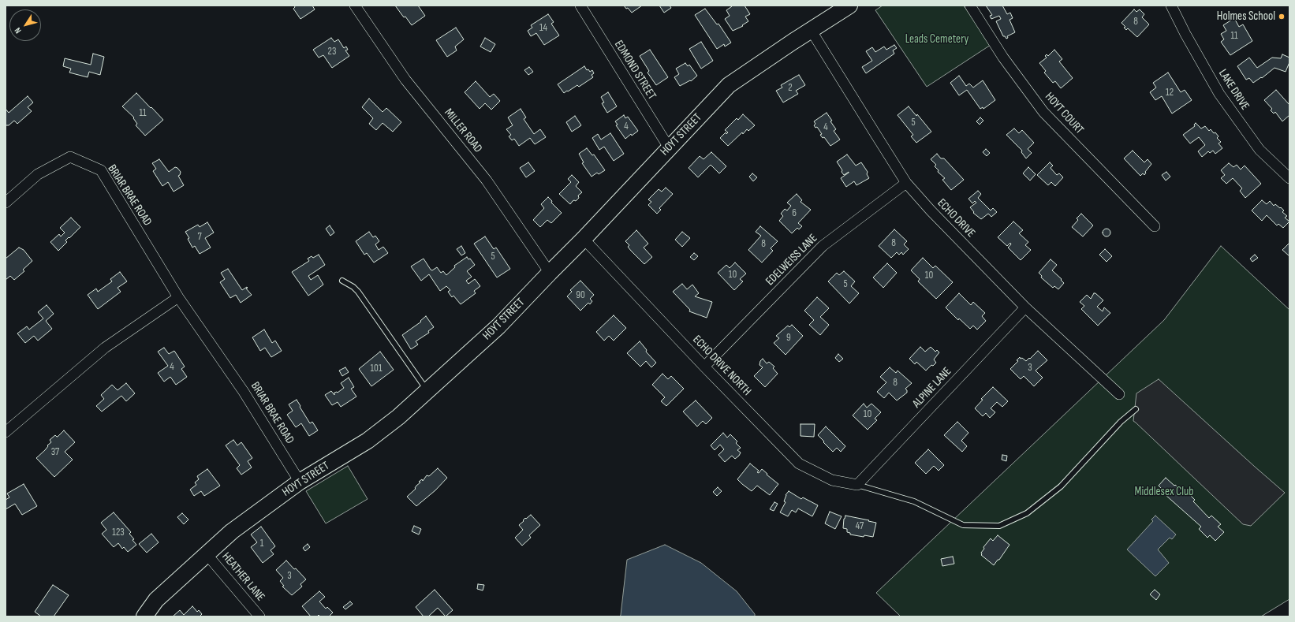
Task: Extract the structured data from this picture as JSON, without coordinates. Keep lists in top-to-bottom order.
{
  "streets": {
    "main road": ["HOYT STREET"],
    "street": [
      "EDMOND STREET",
      "LAKE DRIVE",
      "HOYT COURT",
      "MILLER ROAD",
      "BRIAR BRAE ROAD",
      "ECHO DRIVE",
      "EDELWEISS LANE",
      "ECHO DRIVE NORTH",
      "ALPINE LANE",
      "HEATHER LANE"
    ]
  },
  "crossings": [
    ["EDMOND STREET", "HOYT STREET"],
    ["MILLER ROAD", "HOYT STREET"],
    ["HOYT STREET", "BRIAR BRAE ROAD"],
    ["HOYT STREET", "ECHO DRIVE"],
    ["HOYT STREET", "ECHO DRIVE NORTH"],
    ["HOYT STREET", "HEATHER LANE"],
    ["ECHO DRIVE", "EDELWEISS LANE"],
    ["ECHO DRIVE", "ALPINE LANE"],
    ["EDELWEISS LANE", "ECHO DRIVE NORTH"],
    ["ECHO DRIVE NORTH", "ALPINE LANE"]
  ],
  "parks": ["Leads Cemetery", "Middlesex Club"],
  "places": ["Holmes School"],
  "house_numbers": [
    "8",
    "14",
    "11",
    "23",
    "2",
    "12",
    "11",
    "5",
    "4",
    "4",
    "6",
    "7",
    "8",
    "8",
    "5",
    "10",
    "10",
    "5",
    "90",
    "9",
    "4",
    "3",
    "101",
    "8",
    "10",
    "37",
    "47",
    "123",
    "1",
    "3"
  ],
  "north": "bottom left"
}
